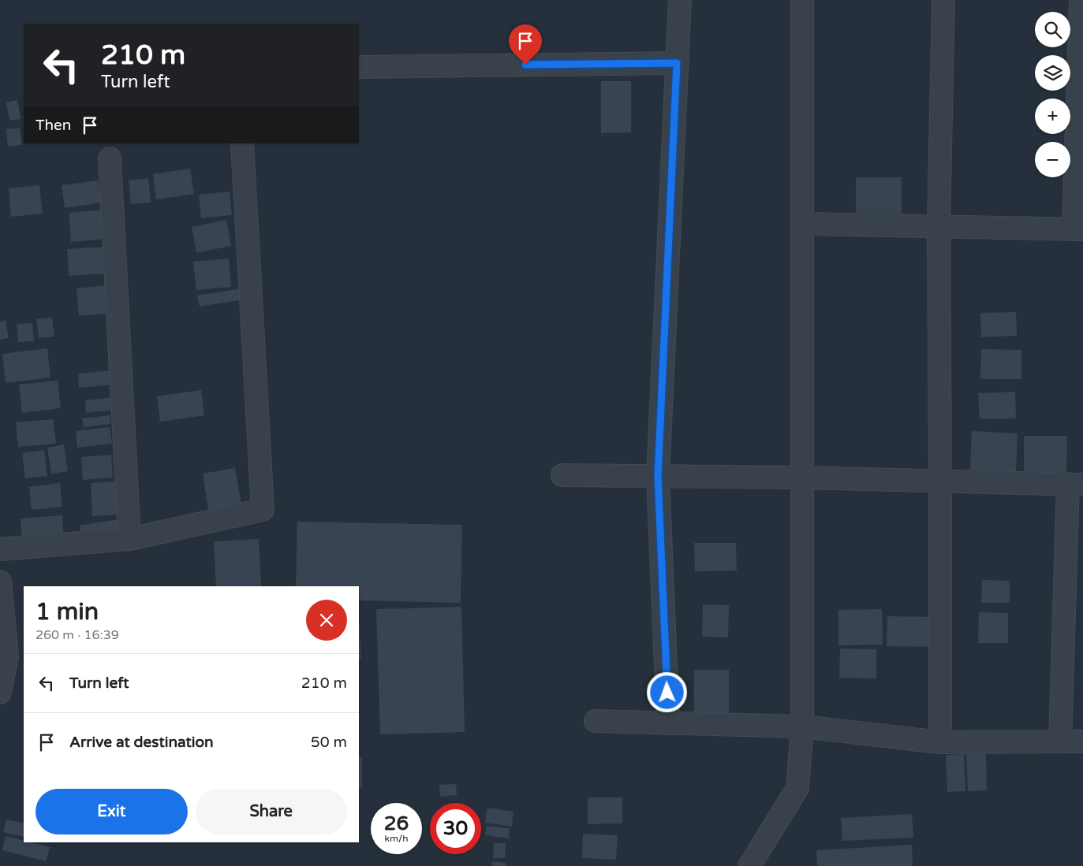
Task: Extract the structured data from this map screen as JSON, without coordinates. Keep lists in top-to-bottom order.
{
  "page": {
    "map_buttons": ["+", "−"],
    "turn": ["210 m", "Turn left"],
    "then": "Then",
    "heading": ["1 min", "260 m · 16:39"],
    "list": [
      {
        "name": "Turn left",
        "value": "210 m"
      },
      {
        "name": "Arrive at destination",
        "value": "50 m"
      }
    ],
    "buttons": ["Exit", "Share"],
    "speed": "26 km/h",
    "limit": "30"
  }
}
